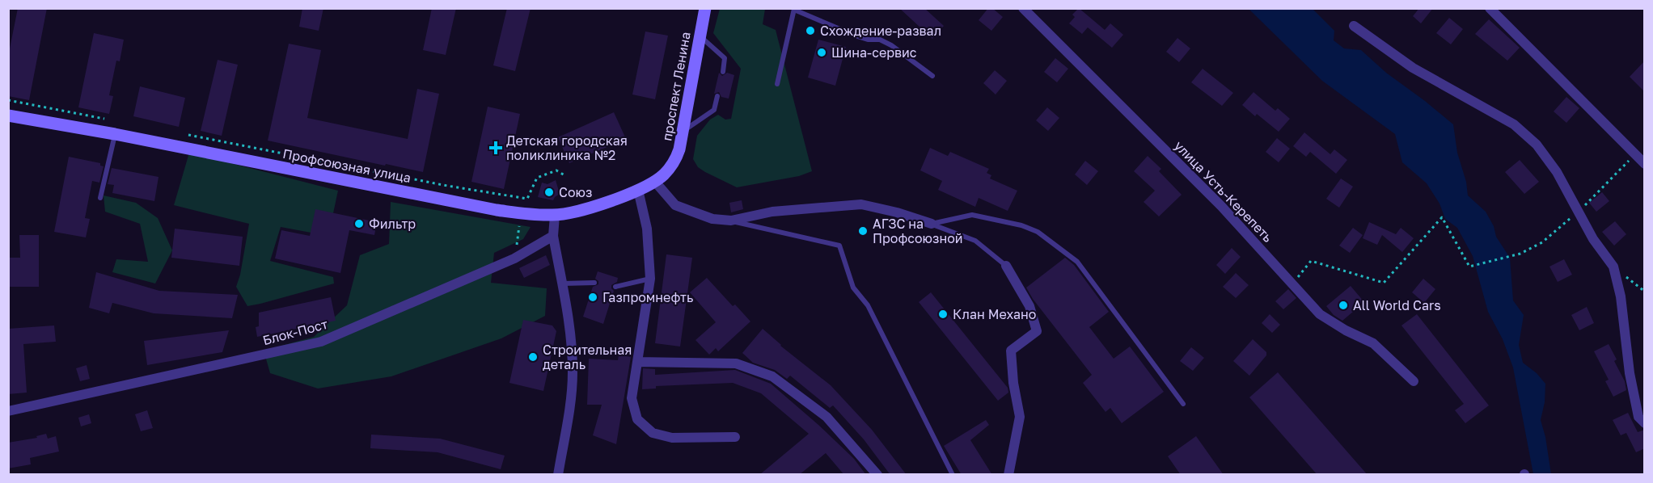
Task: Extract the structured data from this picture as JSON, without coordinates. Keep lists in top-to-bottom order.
{
  "streets": {
    "main road": ["проспект Ленина", "Профсоюзная улица"],
    "street": ["улица Усть-Керепеть", "Блок-Пост"]
  },
  "crossings": [
    ["проспект Ленина", "Профсоюзная улица"]
  ],
  "places": {
    "other": [
      "Схождение-развал",
      "Шина-сервис",
      "Союз",
      "Фильтр",
      "АГЗС на Профсоюзной",
      "Газпромнефть",
      "All World Cars",
      "Клан Механо",
      "Строительная деталь"
    ],
    "health": ["Детская городская поликлиника №2"]
  }
}
